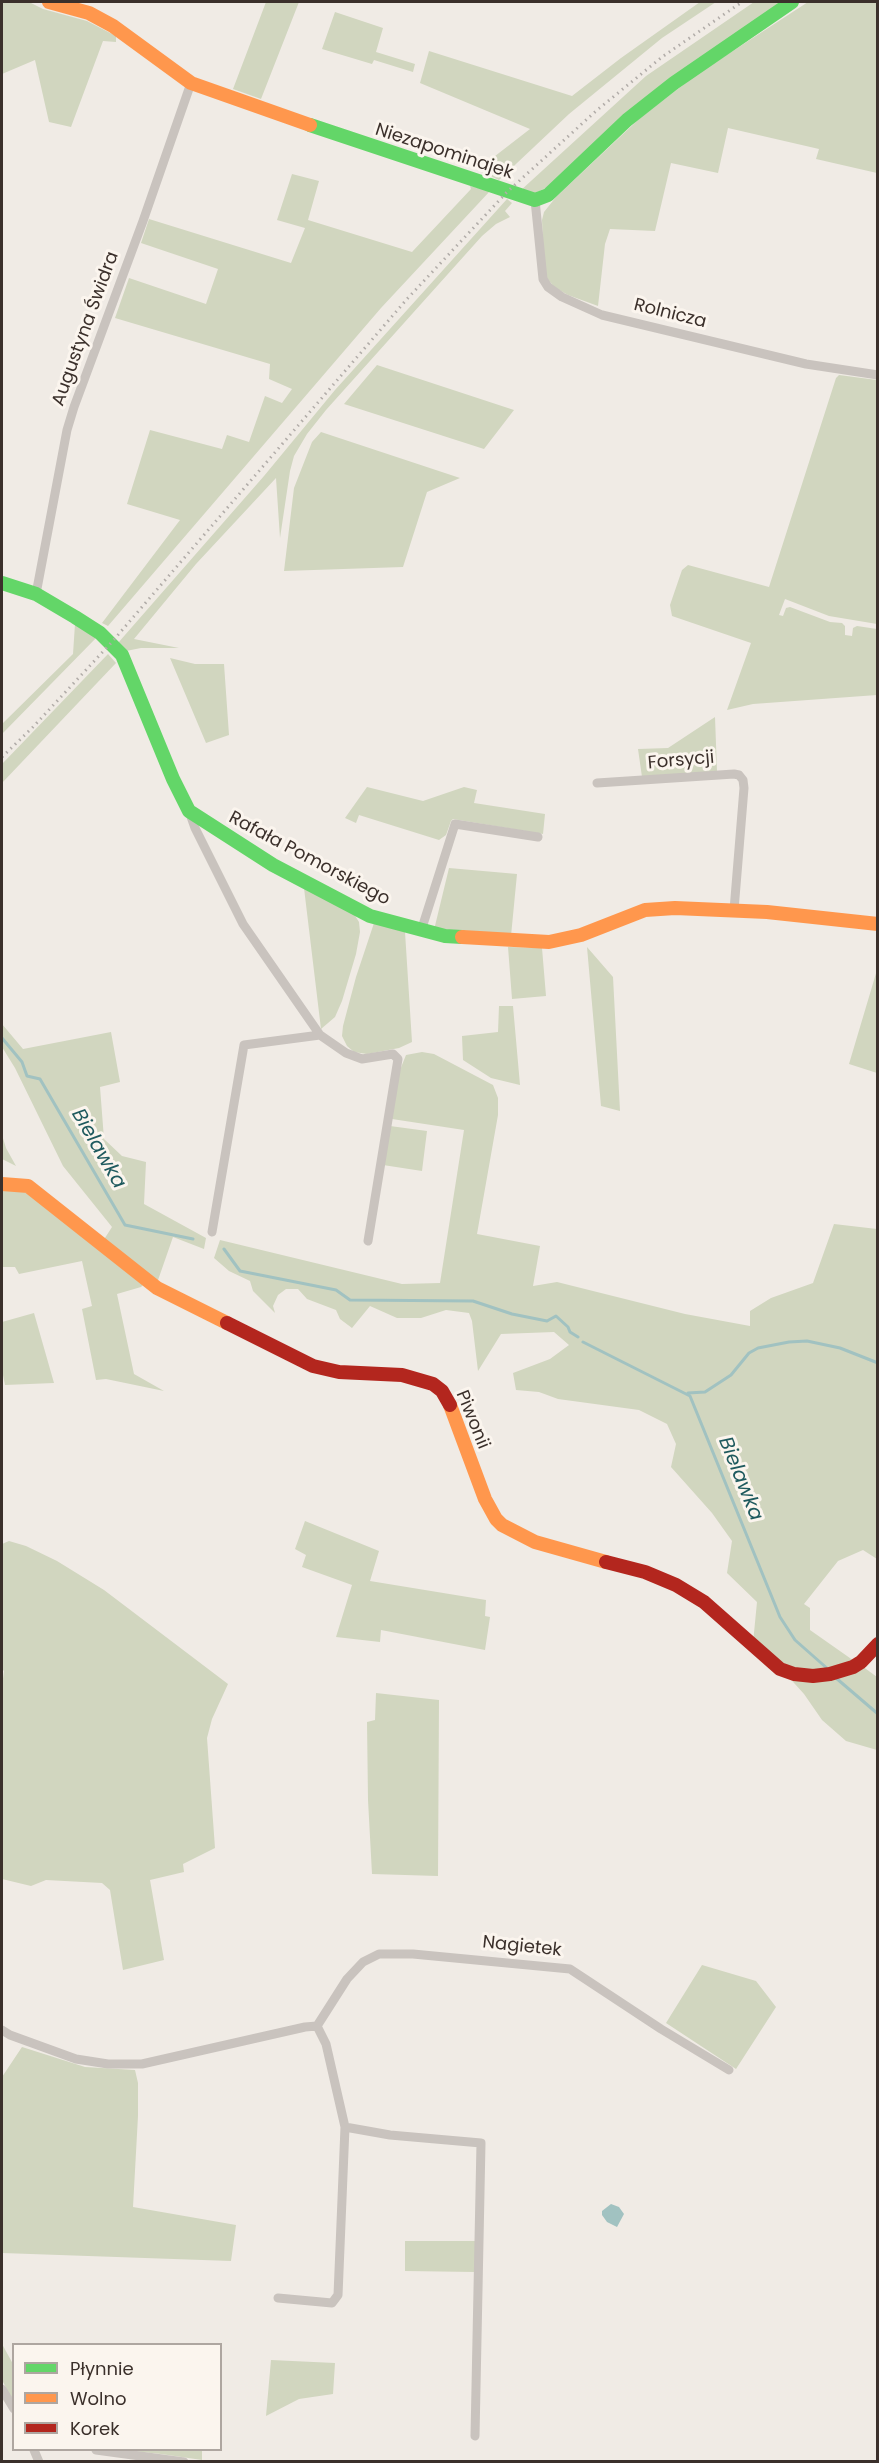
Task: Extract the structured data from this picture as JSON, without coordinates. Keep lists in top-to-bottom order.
{
  "streets": {
    "street": [
      "Niezapominajek",
      "Rolnicza",
      "Augustyna Świdra",
      "Forsycji",
      "Rafała Pomorskiego",
      "Piwonii",
      "Nagietek"
    ]
  },
  "crossings": [
    ["Niezapominajek", "Rolnicza"],
    ["Niezapominajek", "Augustyna Świdra"],
    ["Forsycji", "Rafała Pomorskiego"]
  ],
  "water": ["Bielawka"],
  "legend": ["Płynnie", "Wolno", "Korek"]
}
